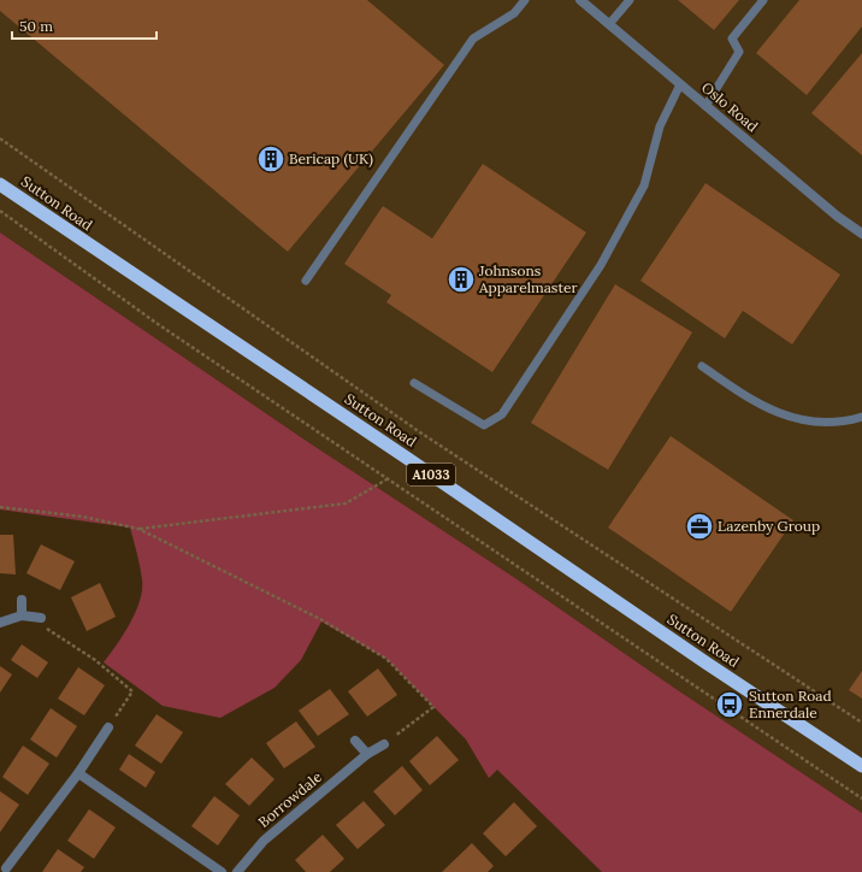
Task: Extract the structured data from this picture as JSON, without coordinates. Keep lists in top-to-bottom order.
{
  "streets": {
    "highway": ["Sutton Road", "A1033"],
    "street": ["Oslo Road", "Borrowdale"]
  },
  "places": {
    "building": ["Bericap (UK)", "Johnsons Apparelmaster"],
    "office": ["Lazenby Group"],
    "bus stop": ["Sutton Road Ennerdale"]
  },
  "scale_bar": "50 m"
}
